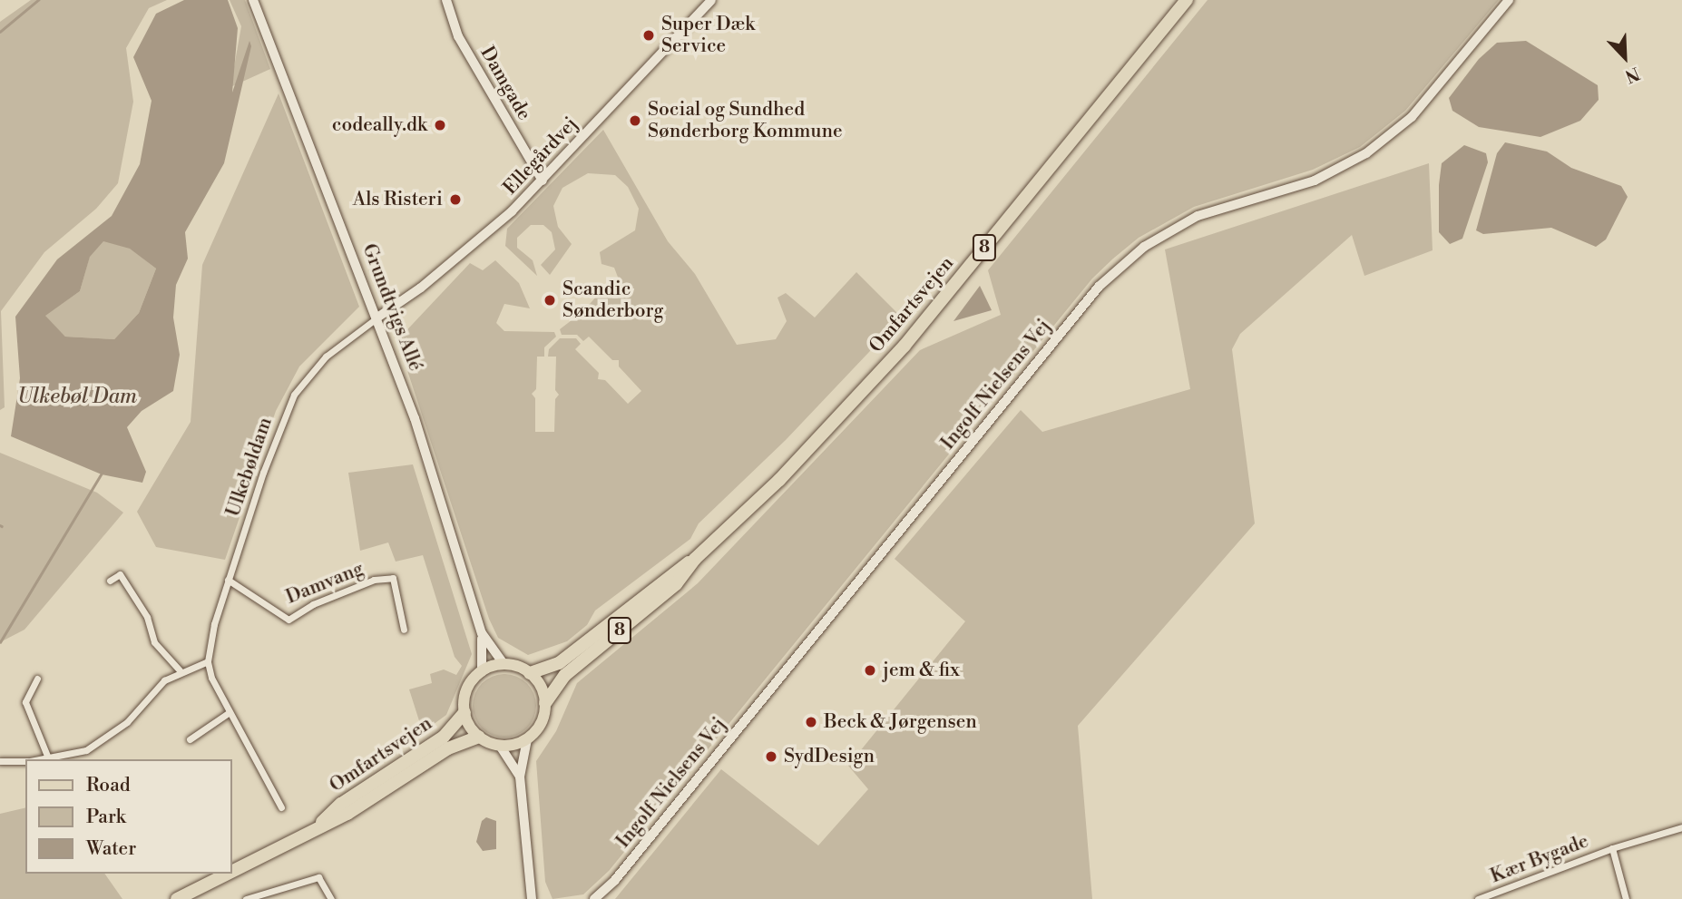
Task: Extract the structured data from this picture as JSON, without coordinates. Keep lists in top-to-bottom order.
{
  "streets": {
    "highway": ["8", "Omfartsvejen"],
    "street": [
      "Damgade",
      "Ellegårdvej",
      "Grundtvigs Allé",
      "Ingolf Nielsens Vej",
      "Ulkebøldam",
      "Damvang",
      "Kær Bygade"
    ]
  },
  "crossings": [
    ["Damgade", "Ellegårdvej"],
    ["Ellegårdvej", "Grundtvigs Allé"],
    ["Ellegårdvej", "Ulkebøldam"],
    ["8", "Omfartsvejen"],
    ["8", "Grundtvigs Allé"],
    ["Omfartsvejen", "Grundtvigs Allé"],
    ["Grundtvigs Allé", "Ulkebøldam"],
    ["Ulkebøldam", "Damvang"]
  ],
  "water": ["Ulkebøl Dam"],
  "places": [
    "Super Dæk Service",
    "Social og Sundhed Sønderborg Kommune",
    "codeally.dk",
    "Als Risteri",
    "Scandic Sønderborg",
    "jem & fix",
    "Beck & Jørgensen",
    "SydDesign"
  ],
  "legend": ["Road", "Park", "Water"],
  "north": "bottom right"
}
